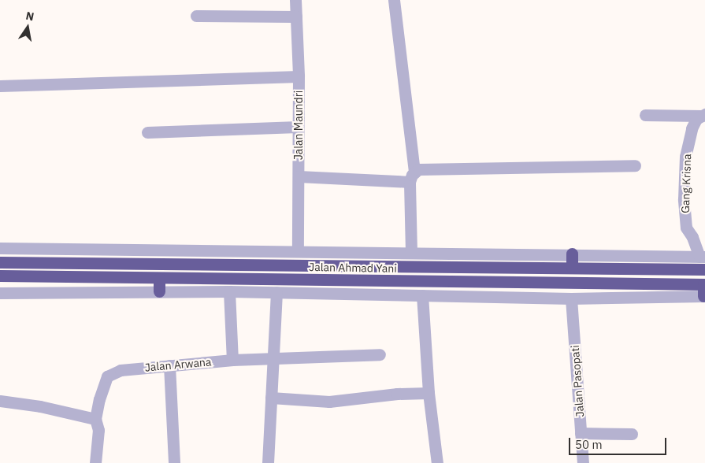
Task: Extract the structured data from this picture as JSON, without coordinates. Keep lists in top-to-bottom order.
{
  "streets": {
    "highway": ["Jalan Ahmad Yani"],
    "street": [
      "Jalan Maundri",
      "Gang Krisna",
      "Jalan Arwana",
      "Jalan Pasopati"
    ]
  },
  "scale_bar": "50 m",
  "north": "top"
}
